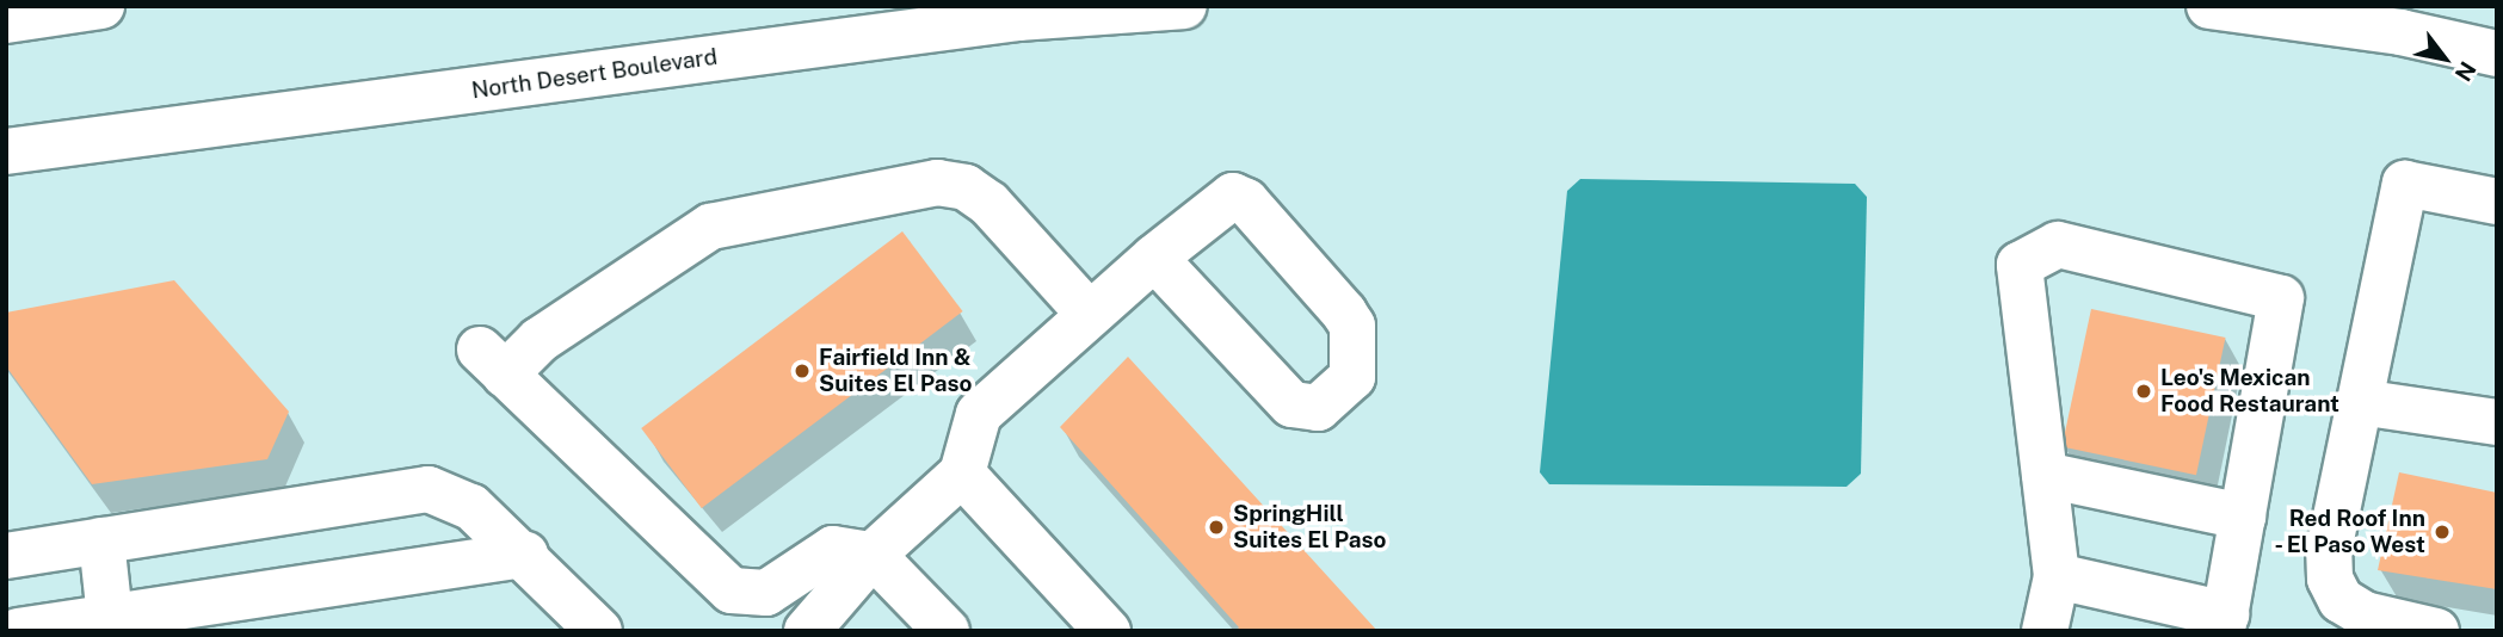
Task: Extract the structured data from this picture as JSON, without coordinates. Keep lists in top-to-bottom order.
{
  "streets": {
    "main road": ["North Desert Boulevard"]
  },
  "places": [
    "Fairfield Inn & Suites El Paso",
    "Leo's Mexican Food Restaurant",
    "SpringHill Suites El Paso",
    "Red Roof Inn - El Paso West"
  ],
  "north": "bottom right"
}
